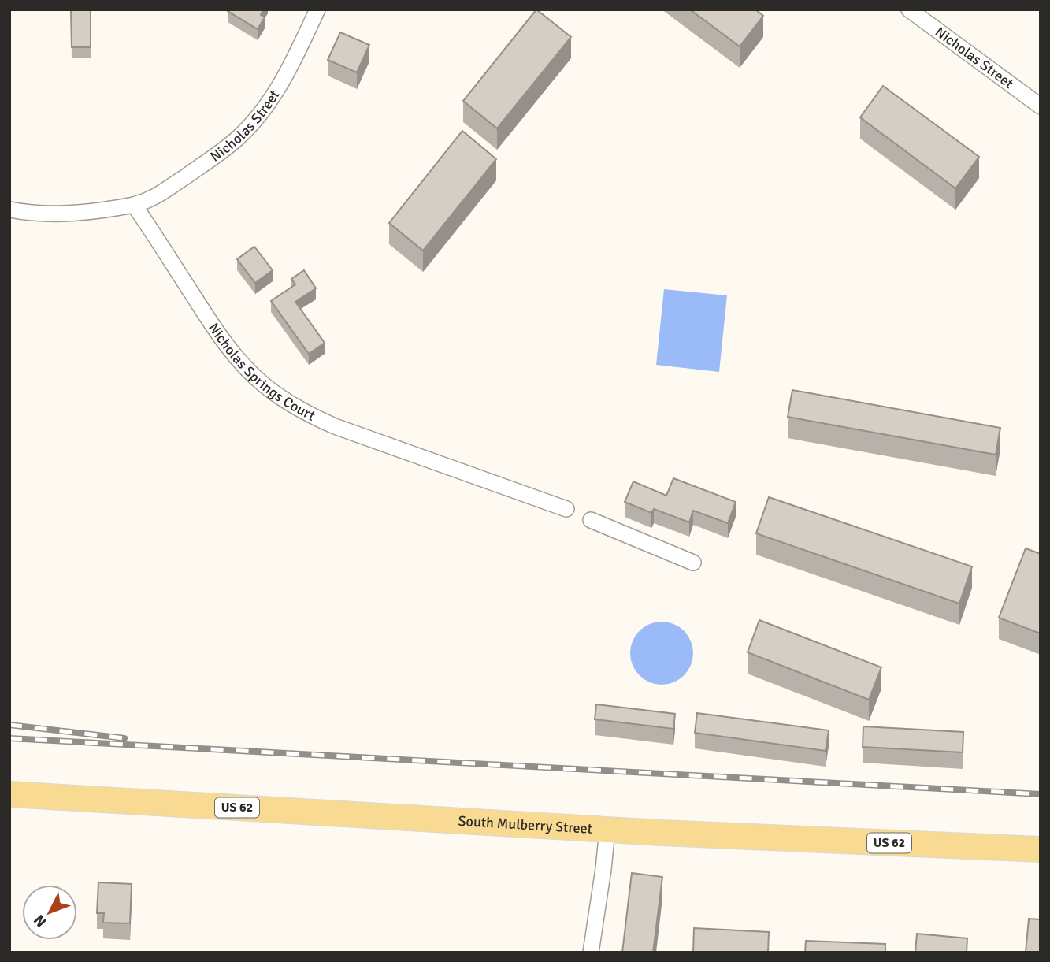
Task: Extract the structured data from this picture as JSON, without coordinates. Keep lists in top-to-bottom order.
{
  "streets": {
    "main road": ["US 62", "South Mulberry Street"],
    "street": ["Nicholas Street", "Nicholas Springs Court"]
  },
  "crossings": [
    ["Nicholas Street", "Nicholas Springs Court"]
  ],
  "north": "bottom left"
}
